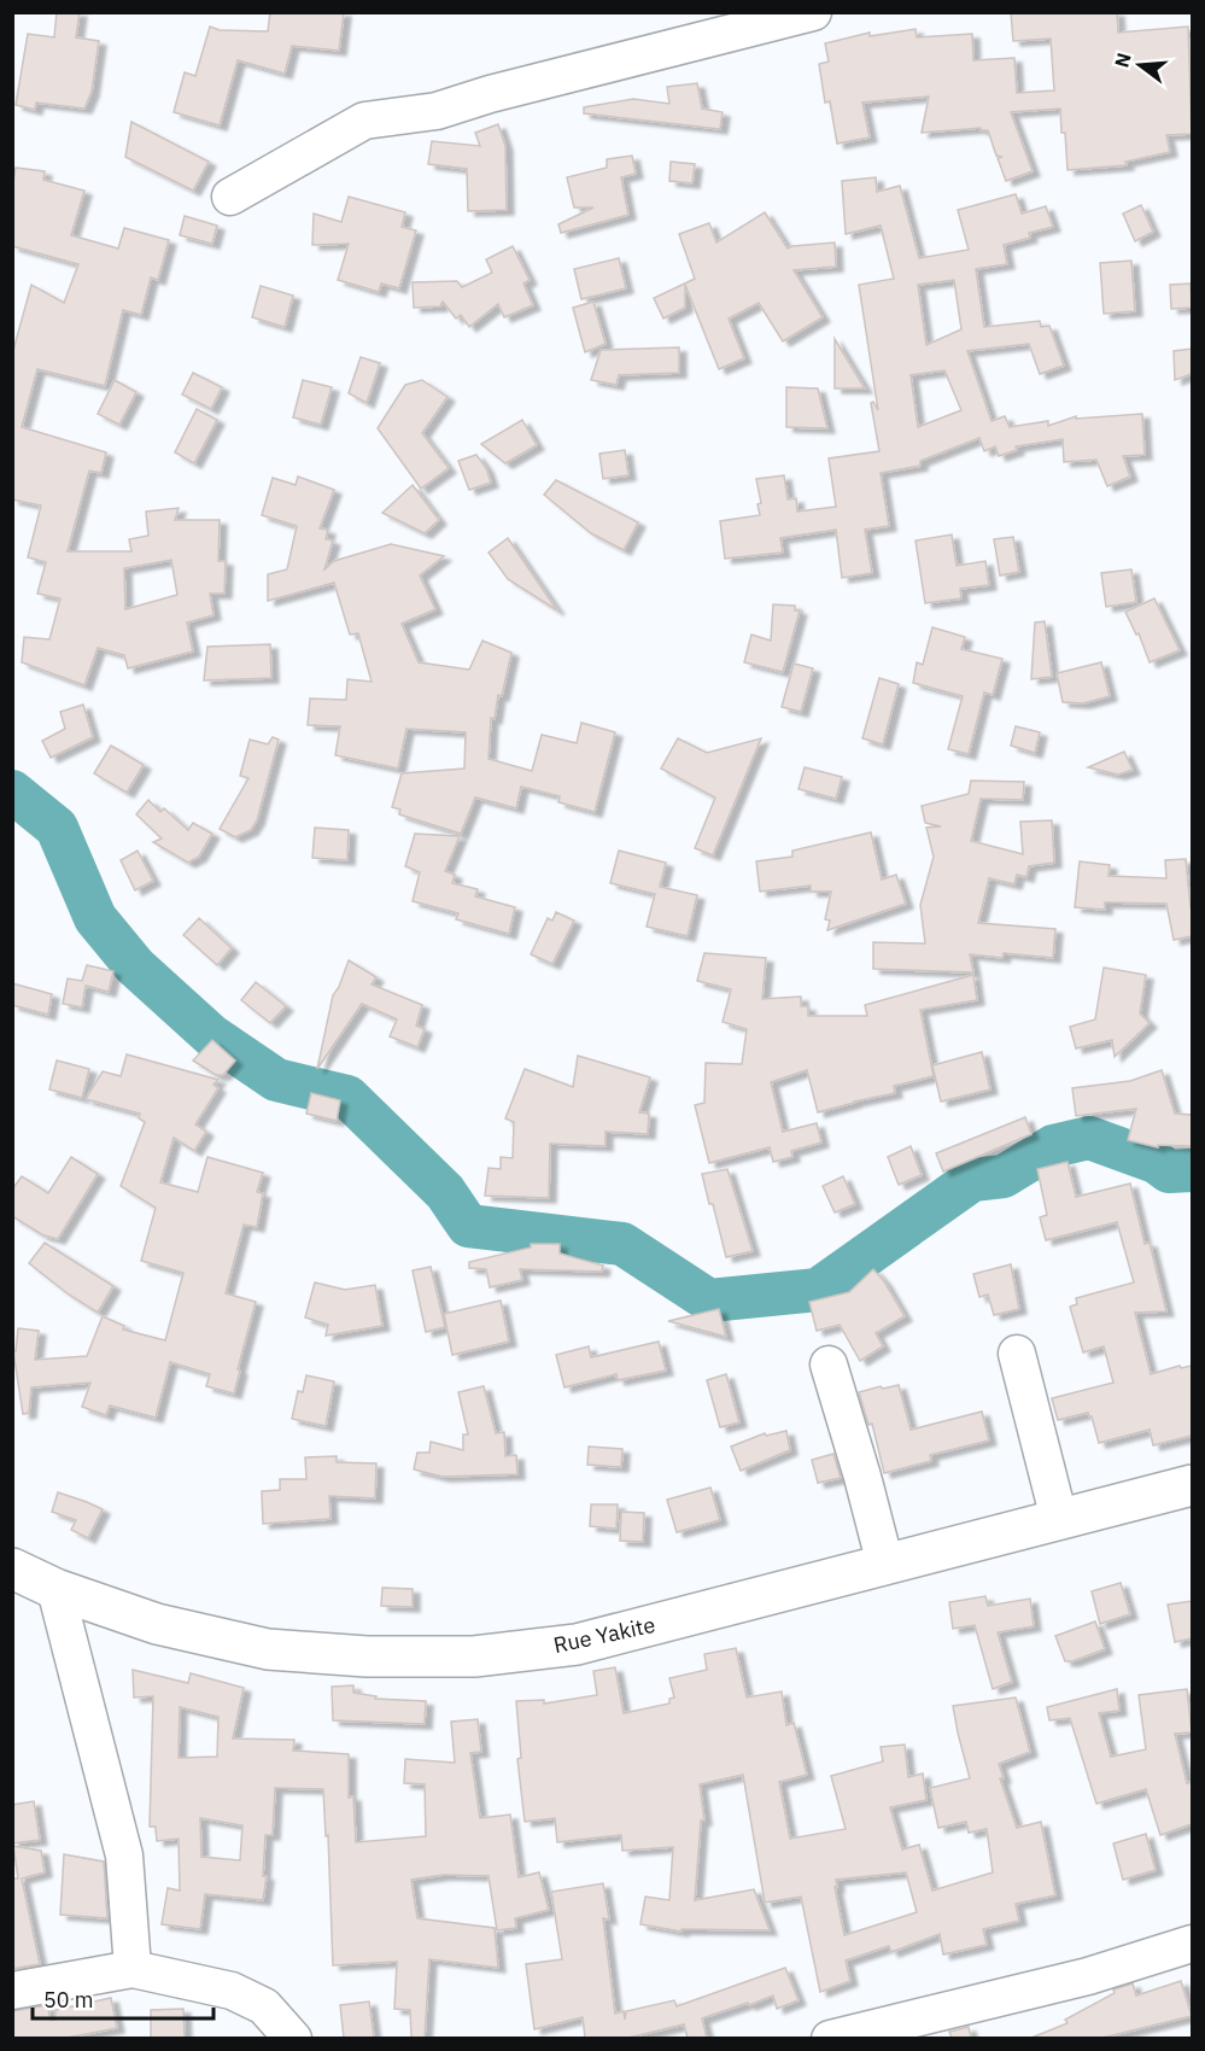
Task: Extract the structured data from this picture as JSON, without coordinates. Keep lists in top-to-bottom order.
{
  "streets": {
    "main road": ["Rue Yakite"]
  },
  "scale_bar": "50 m",
  "north": "left"
}
